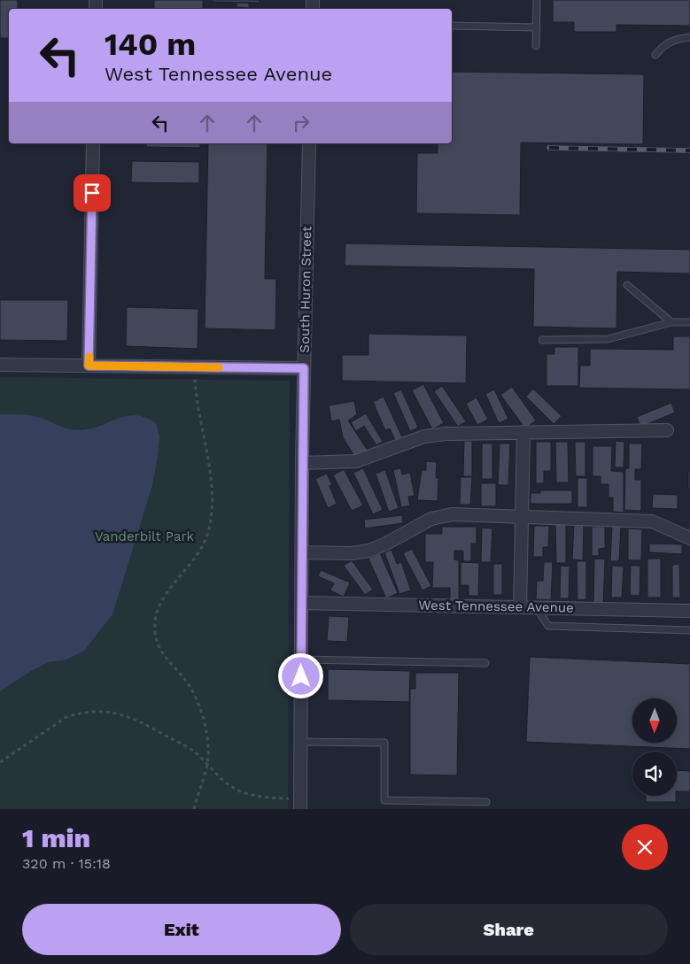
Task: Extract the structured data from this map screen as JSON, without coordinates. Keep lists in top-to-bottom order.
{
  "streets": {
    "street": ["South Huron Street", "West Tennessee Avenue"]
  },
  "crossings": [
    ["South Huron Street", "West Tennessee Avenue"]
  ],
  "parks": ["Vanderbilt Park"],
  "north": "bottom",
  "page": {
    "turn": ["140 m", "West Tennessee Avenue"],
    "heading": ["1 min", "320 m · 15:18"],
    "buttons": ["Exit", "Share"]
  }
}
